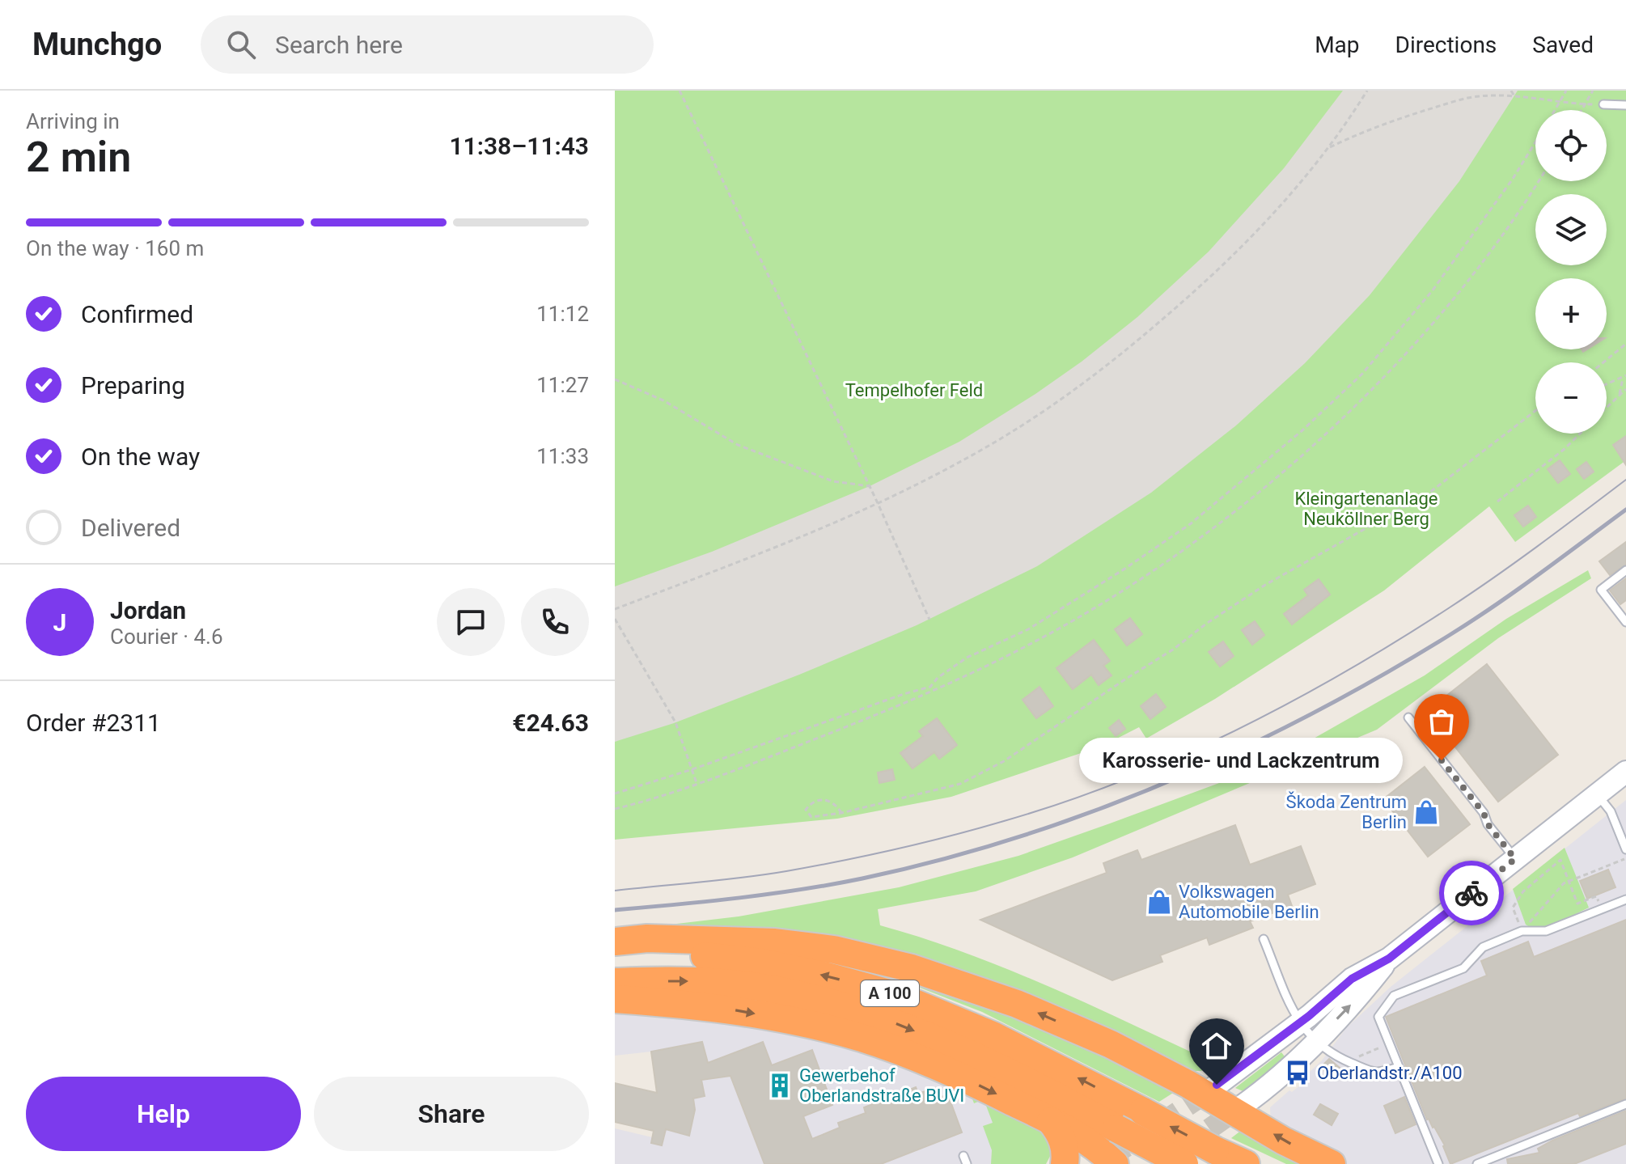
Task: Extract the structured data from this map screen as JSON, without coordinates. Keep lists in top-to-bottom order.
{
  "streets": {
    "highway": ["A 100"]
  },
  "parks": ["Tempelhofer Feld", "Kleingartenanlage Neuköllner Berg"],
  "places": {
    "other": ["Karosserie- und Lackzentrum"],
    "shop": ["Škoda Zentrum Berlin", "Volkswagen Automobile Berlin"],
    "bus stop": ["Oberlandstr./A100"],
    "building": ["Gewerbehof Oberlandstraße BUVI"]
  },
  "page": {
    "header": "Munchgo",
    "search": "Search here",
    "nav": ["Map", "Directions", "Saved"],
    "heading": ["2 min", "Arriving in", "11:38–11:43"],
    "panel": [
      "Jordan",
      "Courier · 4.6",
      "Order #2311",
      "€24.63"
    ],
    "map_buttons": ["+", "−"],
    "bar": "On the way · 160 m",
    "list": [
      ["Confirmed", "11:12"],
      ["Preparing", "11:27"],
      ["On the way", "11:33"],
      "Delivered"
    ],
    "round": "J",
    "bubble": "Karosserie- und Lackzentrum",
    "buttons": ["Help", "Share"]
  }
}
